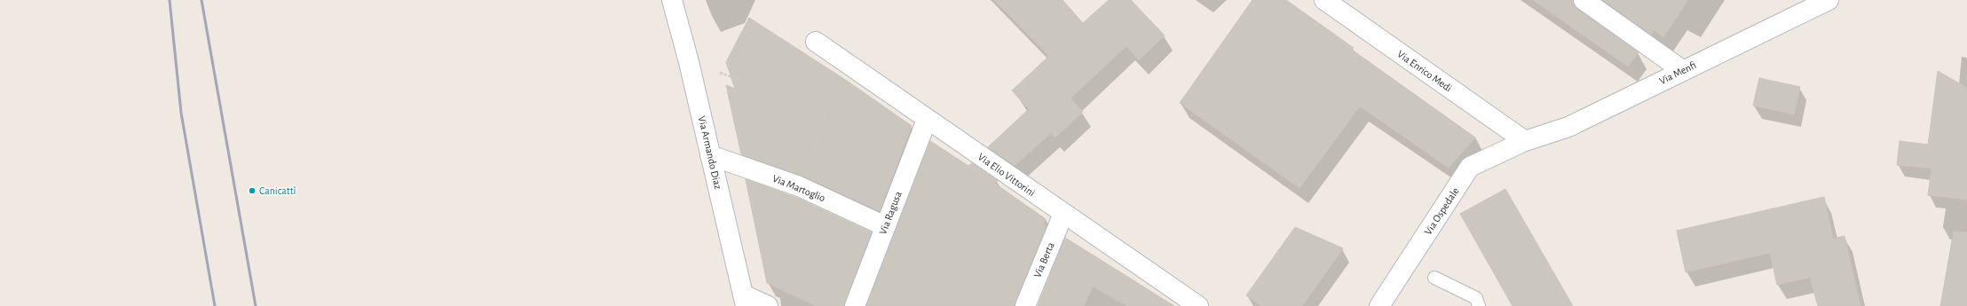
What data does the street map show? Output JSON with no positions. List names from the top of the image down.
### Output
{
  "streets": {
    "street": [
      "Via Enrico Medi",
      "Via Menfi",
      "Via Armando Diaz",
      "Via Elio Vittorini",
      "Via Martoglio",
      "Via Ospedale",
      "Via Ragusa",
      "Via Berta"
    ]
  },
  "crossings": [
    ["Via Enrico Medi", "Via Menfi"],
    ["Via Enrico Medi", "Via Ospedale"],
    ["Via Menfi", "Via Ospedale"],
    ["Via Armando Diaz", "Via Martoglio"],
    ["Via Elio Vittorini", "Via Ragusa"],
    ["Via Elio Vittorini", "Via Berta"],
    ["Via Martoglio", "Via Ragusa"]
  ],
  "places": ["Canicattì"]
}
